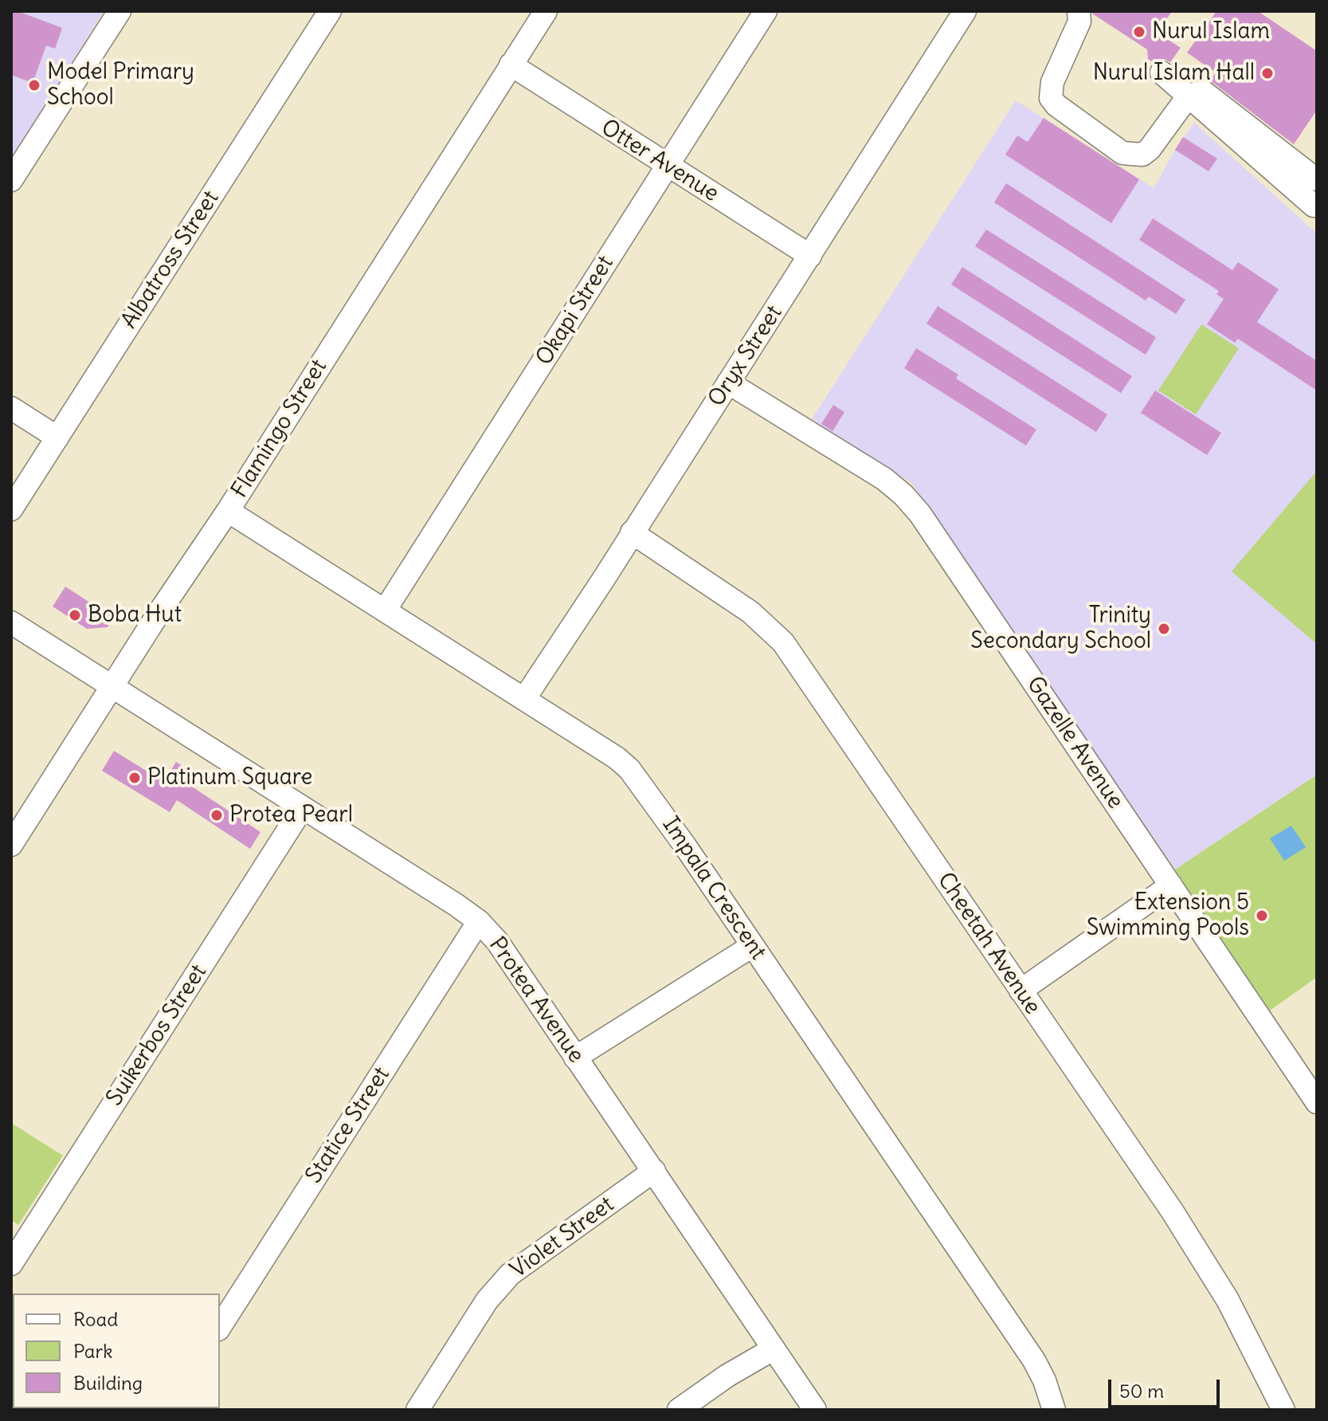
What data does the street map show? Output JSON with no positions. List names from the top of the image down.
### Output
{
  "streets": {
    "street": [
      "Otter Avenue",
      "Albatross Street",
      "Okapi Street",
      "Oryx Street",
      "Flamingo Street",
      "Gazelle Avenue",
      "Impala Crescent",
      "Cheetah Avenue",
      "Protea Avenue",
      "Suikerbos Street",
      "Statice Street",
      "Violet Street"
    ]
  },
  "crossings": [
    ["Otter Avenue", "Okapi Street"],
    ["Otter Avenue", "Oryx Street"],
    ["Otter Avenue", "Flamingo Street"],
    ["Okapi Street", "Impala Crescent"],
    ["Oryx Street", "Gazelle Avenue"],
    ["Oryx Street", "Impala Crescent"],
    ["Oryx Street", "Cheetah Avenue"],
    ["Flamingo Street", "Impala Crescent"],
    ["Flamingo Street", "Protea Avenue"],
    ["Protea Avenue", "Suikerbos Street"],
    ["Protea Avenue", "Statice Street"],
    ["Protea Avenue", "Violet Street"]
  ],
  "places": [
    "Nurul Islam",
    "Nurul Islam Hall",
    "Model Primary School",
    "Boba Hut",
    "Trinity Secondary School",
    "Platinum Square",
    "Protea Pearl",
    "Extension 5 Swimming Pools"
  ],
  "legend": ["Road", "Park", "Building"],
  "scale_bar": "50 m"
}
